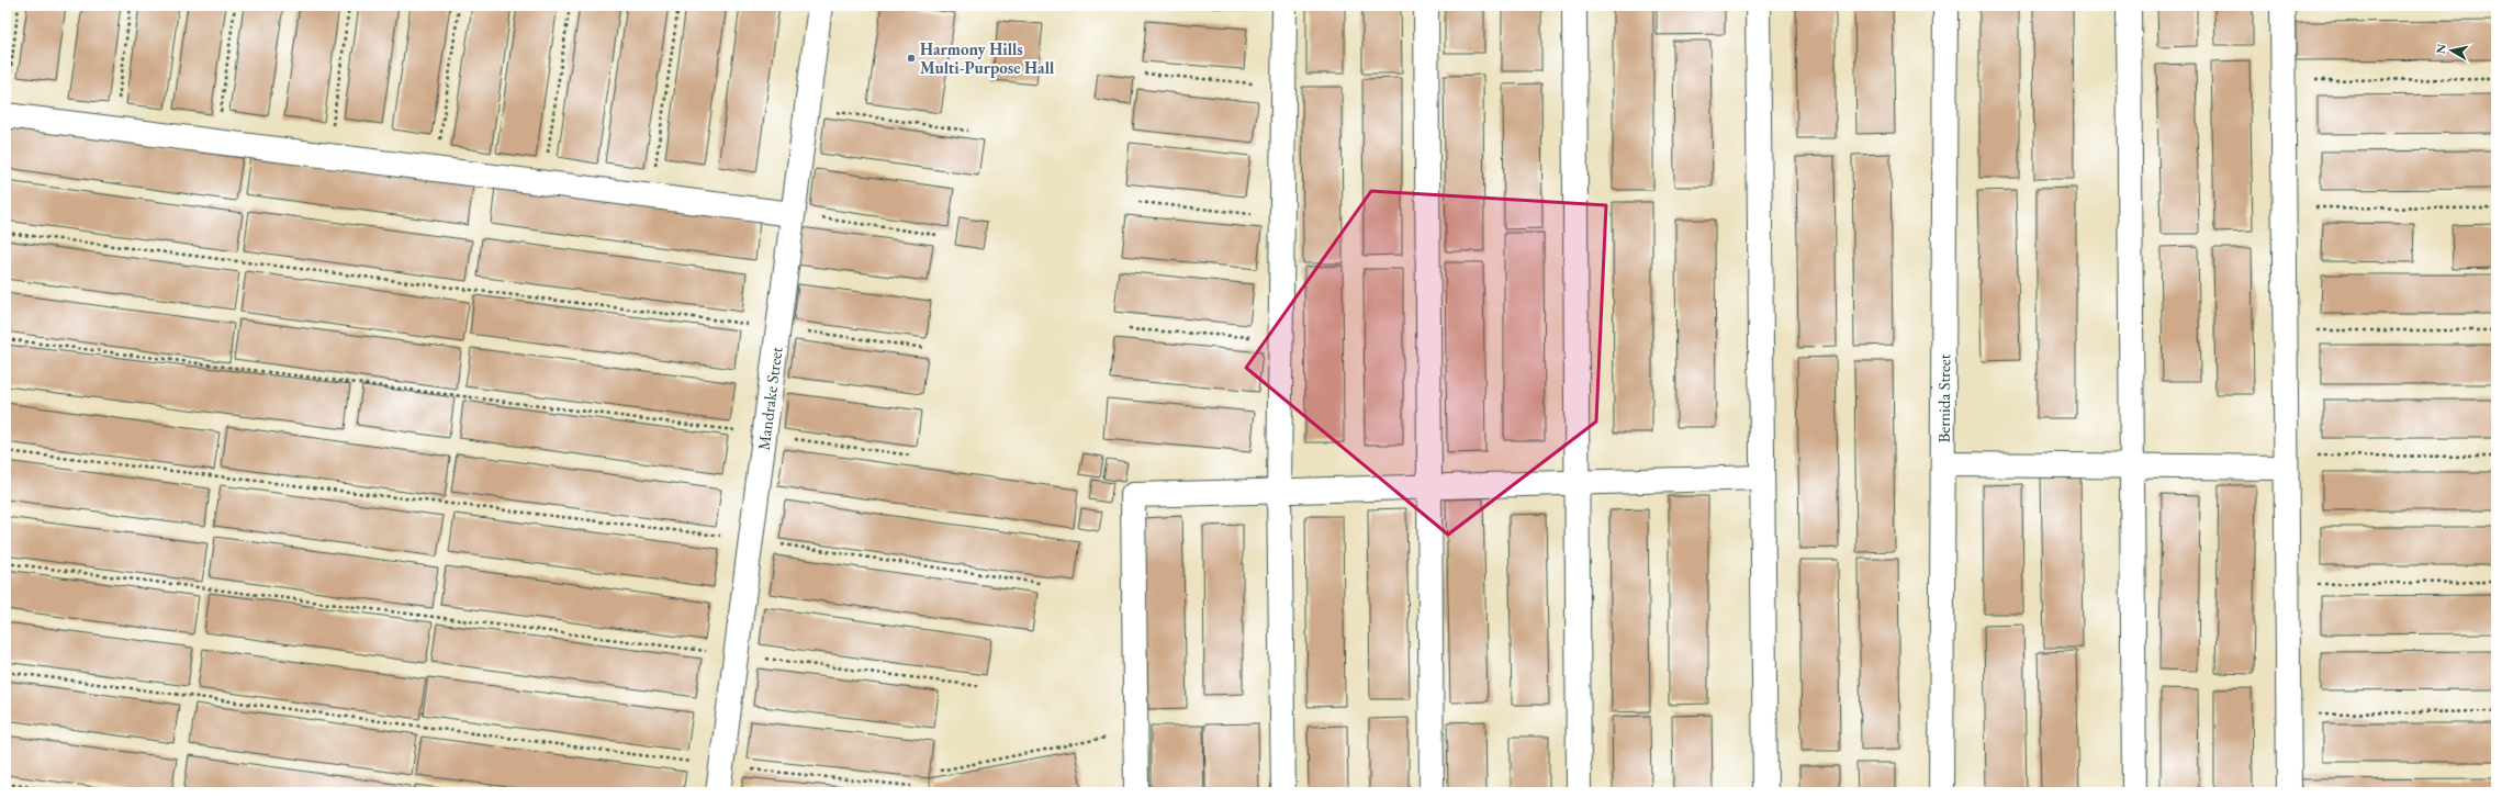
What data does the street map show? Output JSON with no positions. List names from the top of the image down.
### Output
{
  "streets": {
    "street": ["Mandrake Street", "Bernida Street"]
  },
  "places": ["Harmony Hills Multi-Purpose Hall"],
  "north": "left"
}
